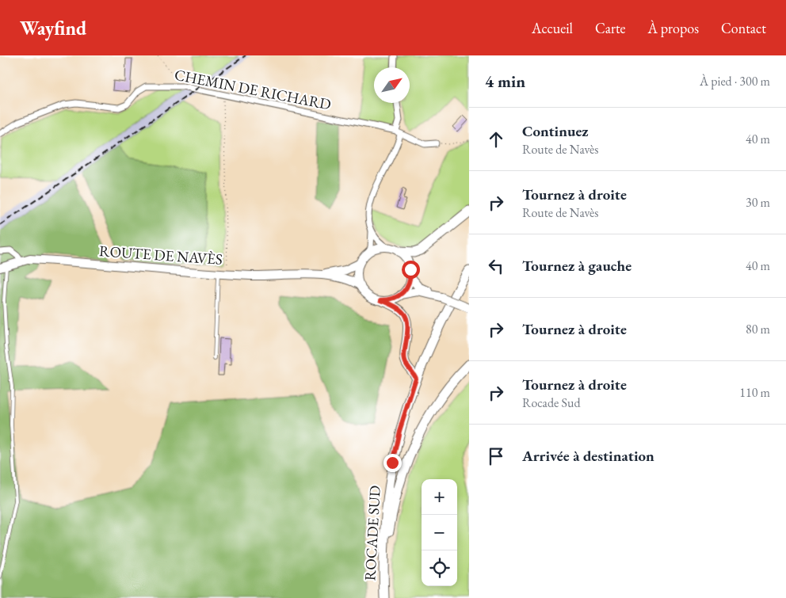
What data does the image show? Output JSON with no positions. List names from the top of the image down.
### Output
{
  "streets": {
    "main road": ["ROUTE DE NAVÈS", "ROCADE SUD"],
    "street": ["CHEMIN DE RICHARD"]
  },
  "crossings": [
    ["ROUTE DE NAVÈS", "ROCADE SUD"]
  ],
  "north": "top right",
  "page": {
    "header": "Wayfind",
    "nav": [
      "Accueil",
      "Carte",
      "À propos",
      "Contact"
    ],
    "heading": ["4 min", "À pied · 300 m"],
    "list": [
      ["Continuez", "Route de Navès", "40 m"],
      ["Tournez à droite", "Route de Navès", "30 m"],
      ["Tournez à gauche", "40 m"],
      ["Tournez à droite", "80 m"],
      ["Tournez à droite", "Rocade Sud", "110 m"],
      "Arrivée à destination"
    ],
    "map_buttons": ["+", "−"]
  }
}
